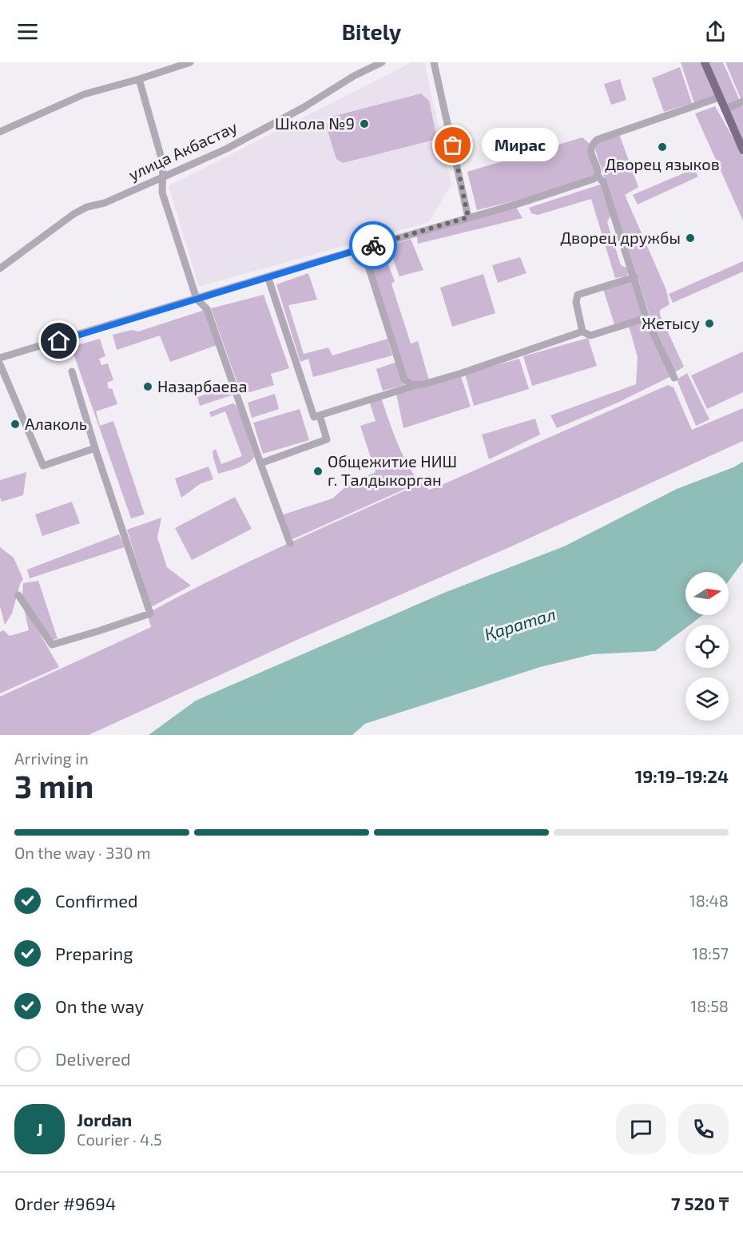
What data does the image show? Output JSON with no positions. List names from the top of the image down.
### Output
{
  "streets": {
    "street": ["улица Акбастау"]
  },
  "water": ["Қаратал"],
  "places": [
    "Школа №9",
    "Мирас",
    "Дворец языков",
    "Дворец дружбы",
    "Жетысу",
    "Назарбаева",
    "Алаколь",
    "Общежитие НИШ г. Талдыкорган"
  ],
  "north": "right",
  "page": {
    "header": "Bitely",
    "bubble": "Мирас",
    "heading": ["3 min", "Arriving in", "19:19–19:24"],
    "panel": [
      "Jordan",
      "Courier · 4.5",
      "Order #9694",
      "7 520 ₸"
    ],
    "bar": "On the way · 330 m",
    "list": [
      ["Confirmed", "18:48"],
      ["Preparing", "18:57"],
      ["On the way", "18:58"],
      "Delivered"
    ],
    "round": "J"
  }
}
